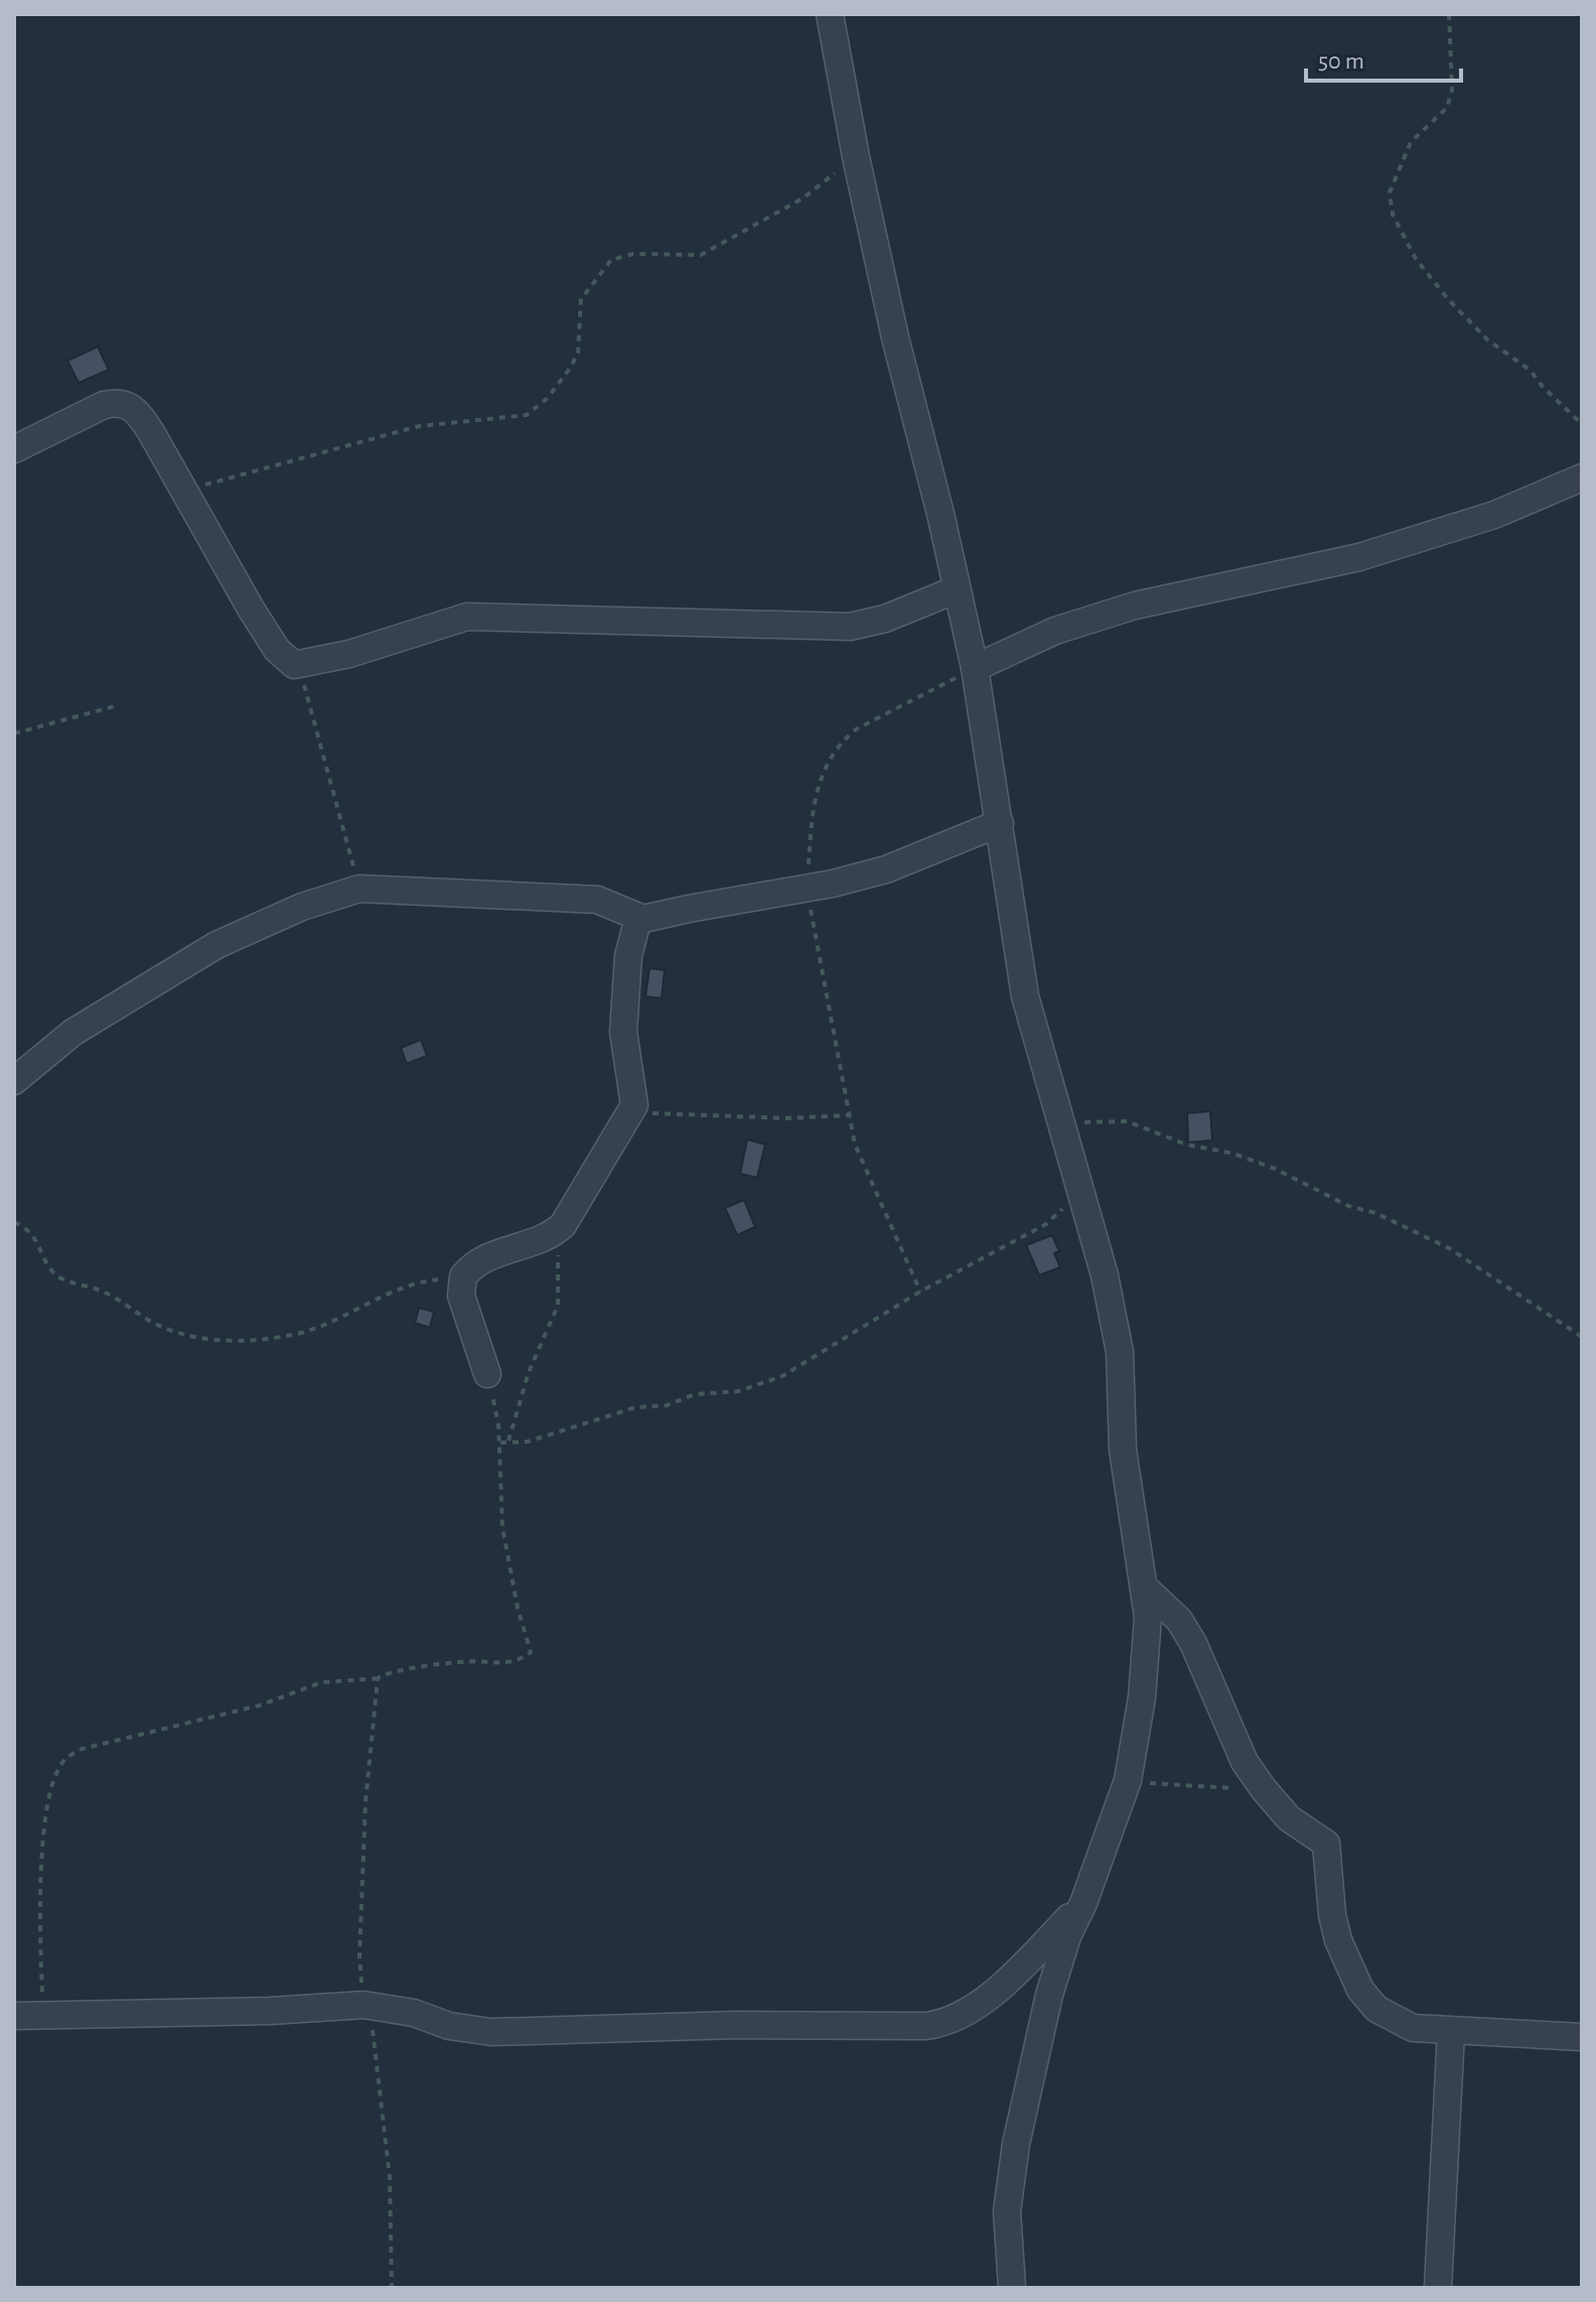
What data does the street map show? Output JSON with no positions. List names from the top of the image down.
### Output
{
  "scale_bar": "50 m"
}
